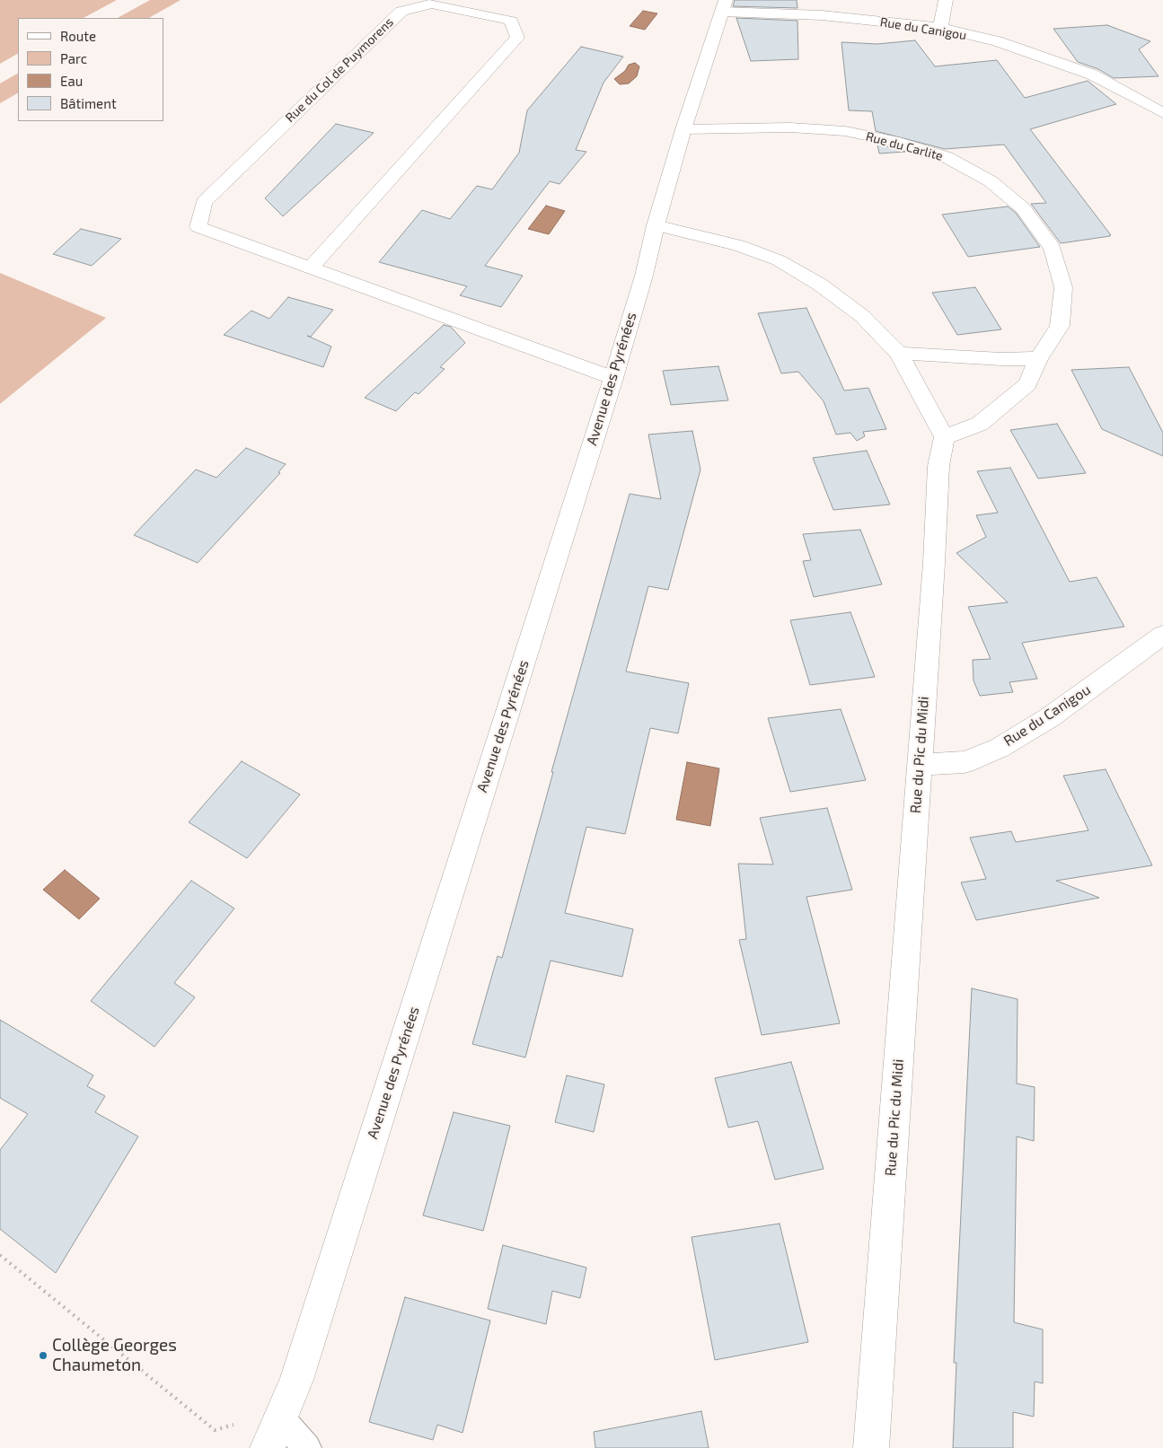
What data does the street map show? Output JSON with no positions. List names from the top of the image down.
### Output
{
  "streets": {
    "street": [
      "Rue du Canigou",
      "Rue du Col de Puymorens",
      "Rue du Carlite",
      "Avenue des Pyrénées",
      "Rue du Pic du Midi"
    ]
  },
  "crossings": [
    ["Rue du Canigou", "Avenue des Pyrénées"],
    ["Rue du Canigou", "Rue du Pic du Midi"],
    ["Rue du Col de Puymorens", "Avenue des Pyrénées"],
    ["Rue du Carlite", "Avenue des Pyrénées"],
    ["Rue du Carlite", "Rue du Pic du Midi"]
  ],
  "places": ["Collège Georges Chaumeton"],
  "legend": [
    "Route",
    "Parc",
    "Eau",
    "Bâtiment"
  ]
}
